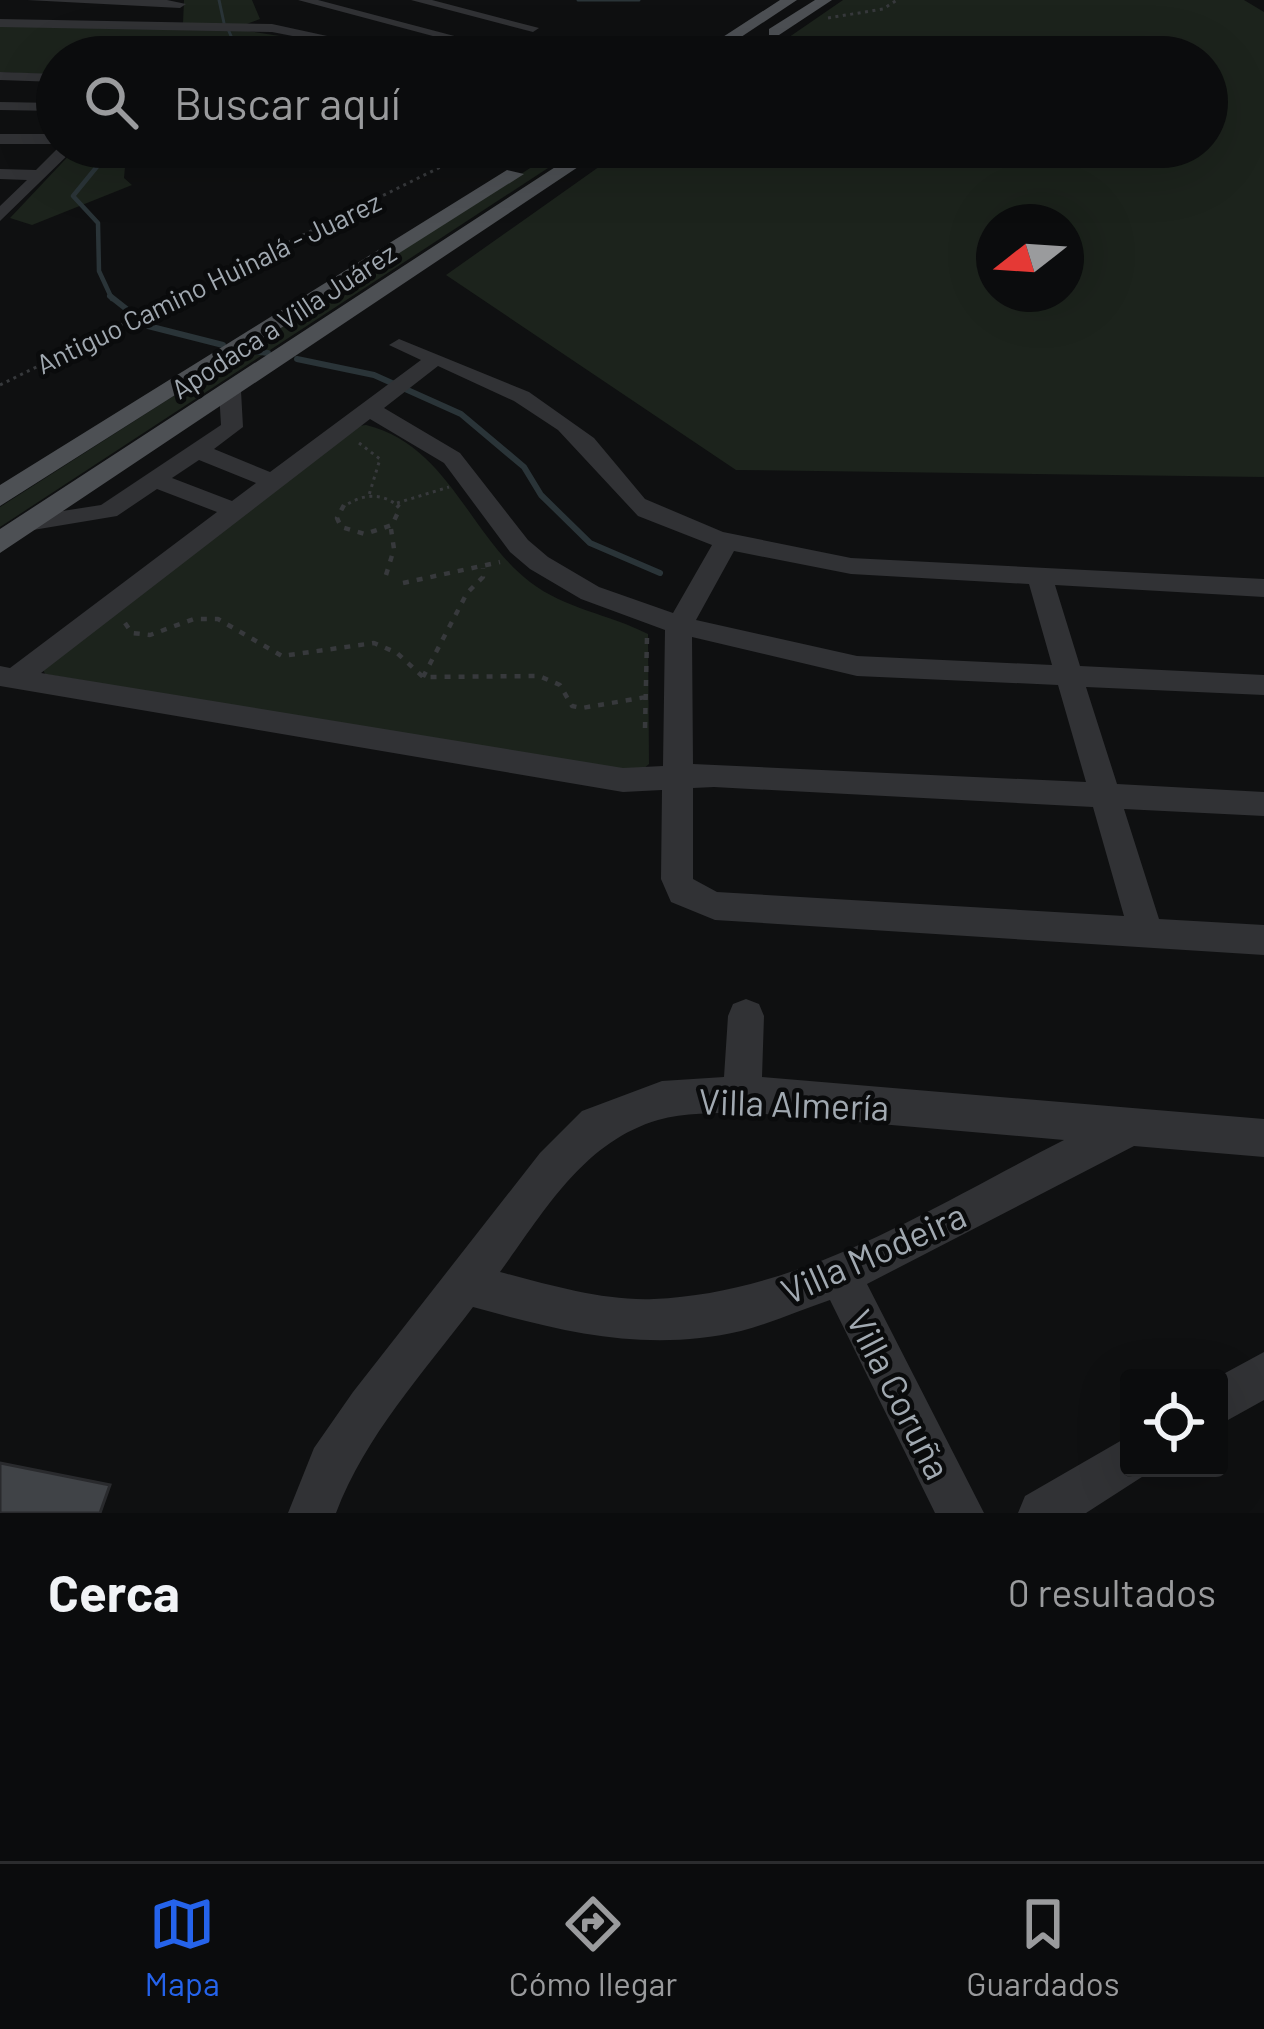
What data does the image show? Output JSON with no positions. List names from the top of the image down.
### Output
{
  "streets": {
    "main road": ["Apodaca a Villa Juárez"],
    "street": ["Villa Almería", "Villa Modeira", "Villa Coruña"],
    "path": ["Antiguo Camino Huinalá - Juarez"]
  },
  "crossings": [
    ["Villa Almería", "Villa Modeira"],
    ["Villa Modeira", "Villa Coruña"]
  ],
  "north": "left",
  "page": {
    "search": "Buscar aquí",
    "heading": ["Cerca", "0 resultados"],
    "nav": ["Mapa", "Cómo llegar", "Guardados"]
  }
}
